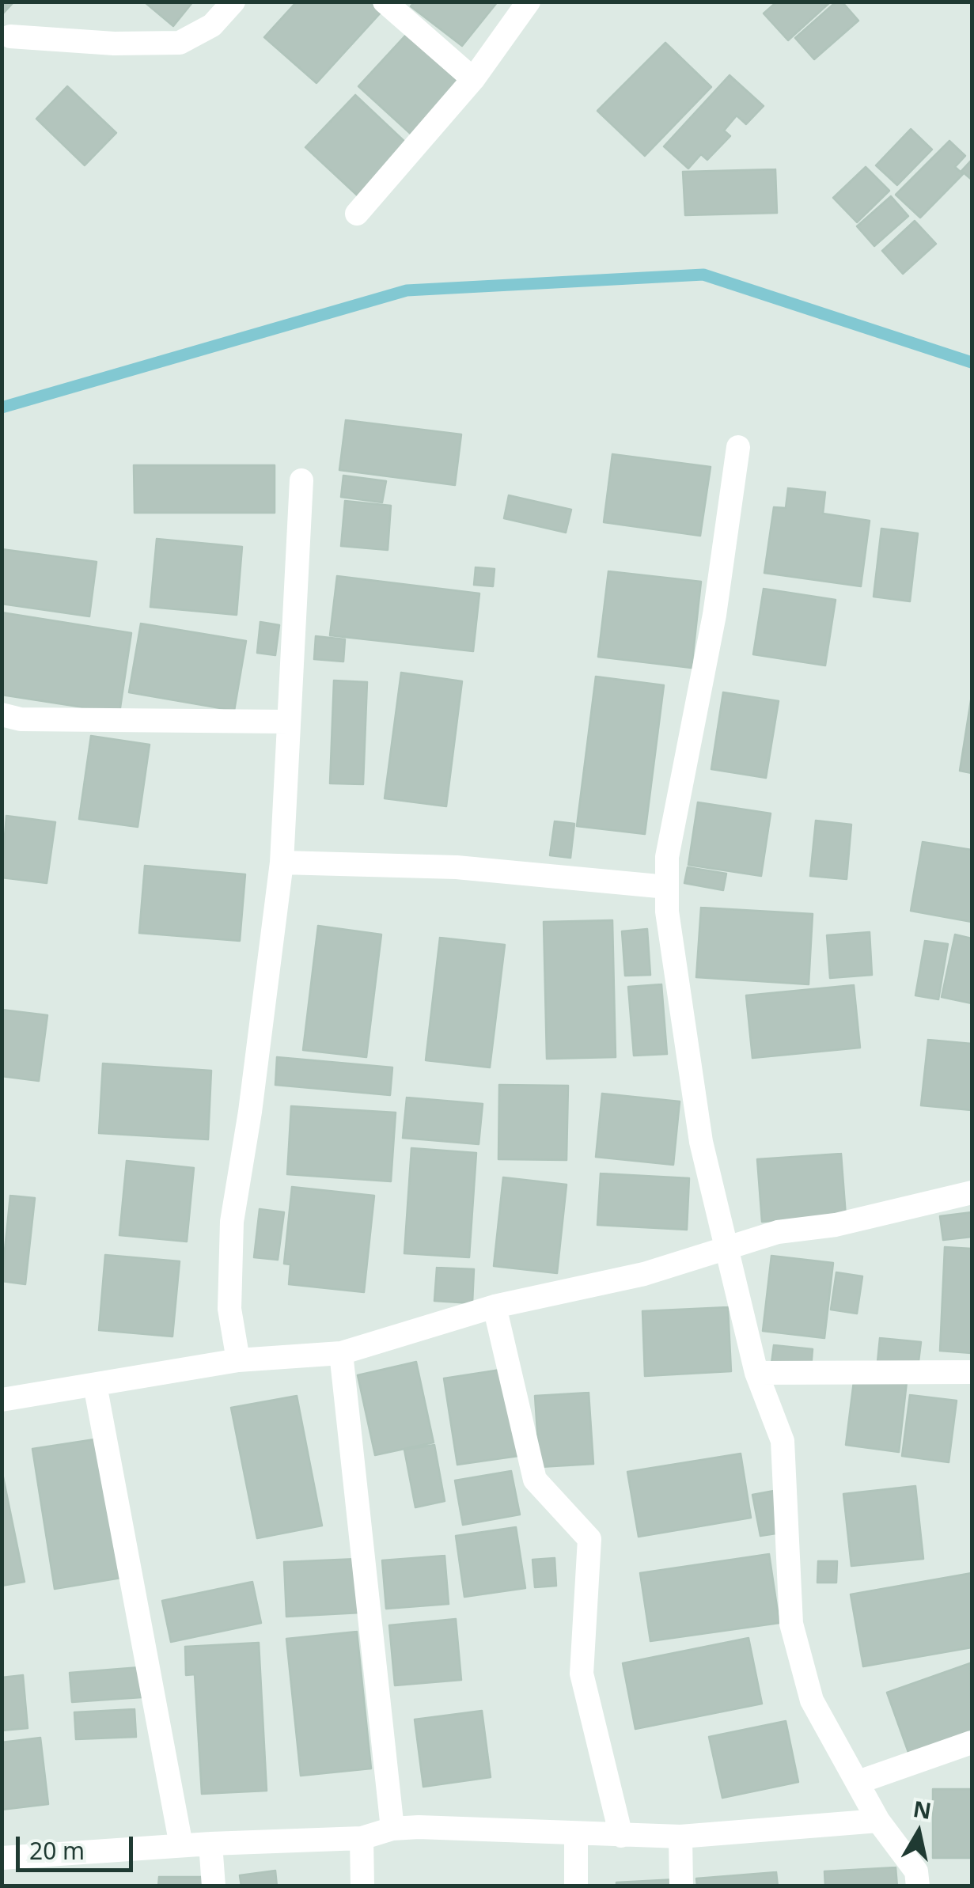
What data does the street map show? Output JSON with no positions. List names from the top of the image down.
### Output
{
  "scale_bar": "20 m",
  "north": "top"
}
